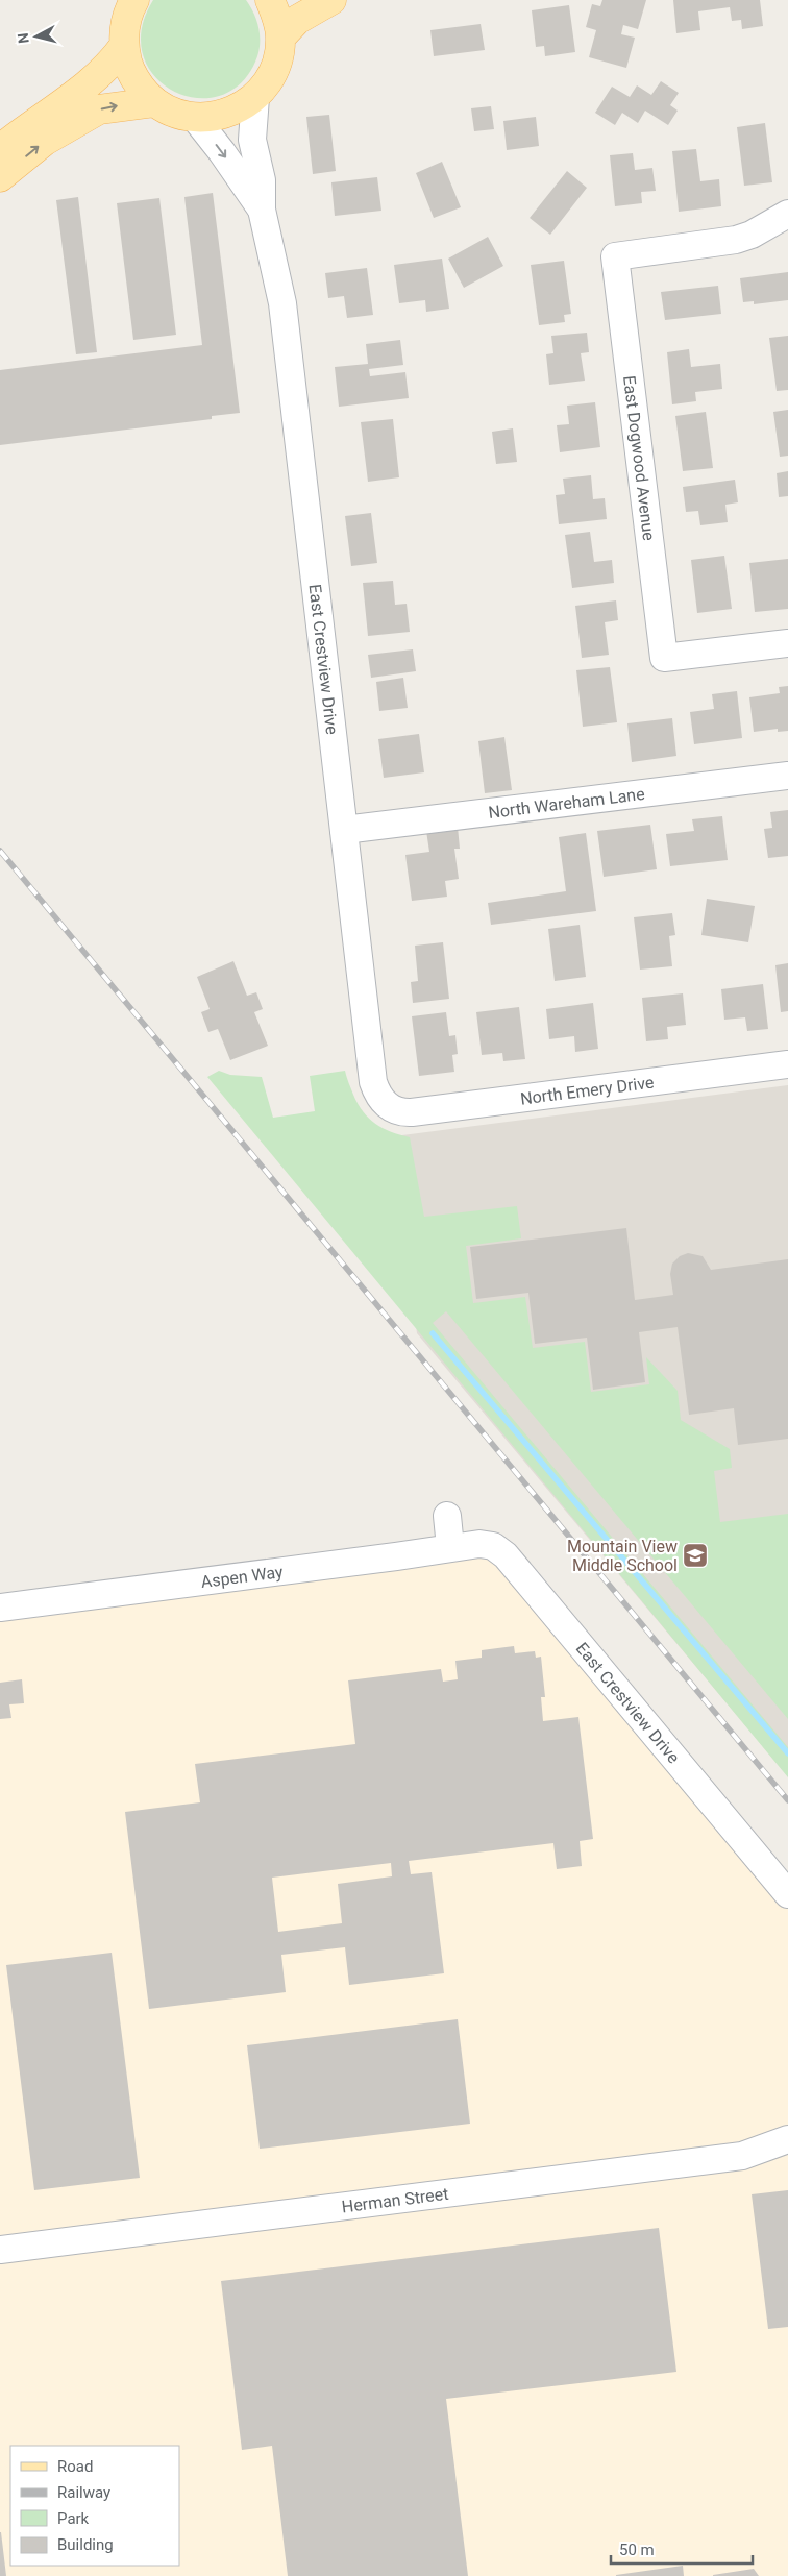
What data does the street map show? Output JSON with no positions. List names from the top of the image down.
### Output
{
  "streets": {
    "street": [
      "East Dogwood Avenue",
      "East Crestview Drive",
      "North Wareham Lane",
      "North Emery Drive",
      "Aspen Way",
      "Herman Street"
    ]
  },
  "crossings": [
    ["East Crestview Drive", "North Wareham Lane"],
    ["East Crestview Drive", "North Emery Drive"],
    ["East Crestview Drive", "Aspen Way"]
  ],
  "places": {
    "school or university": ["Mountain View Middle School"]
  },
  "legend": [
    "Road",
    "Railway",
    "Park",
    "Building"
  ],
  "scale_bar": "50 m",
  "north": "left"
}
